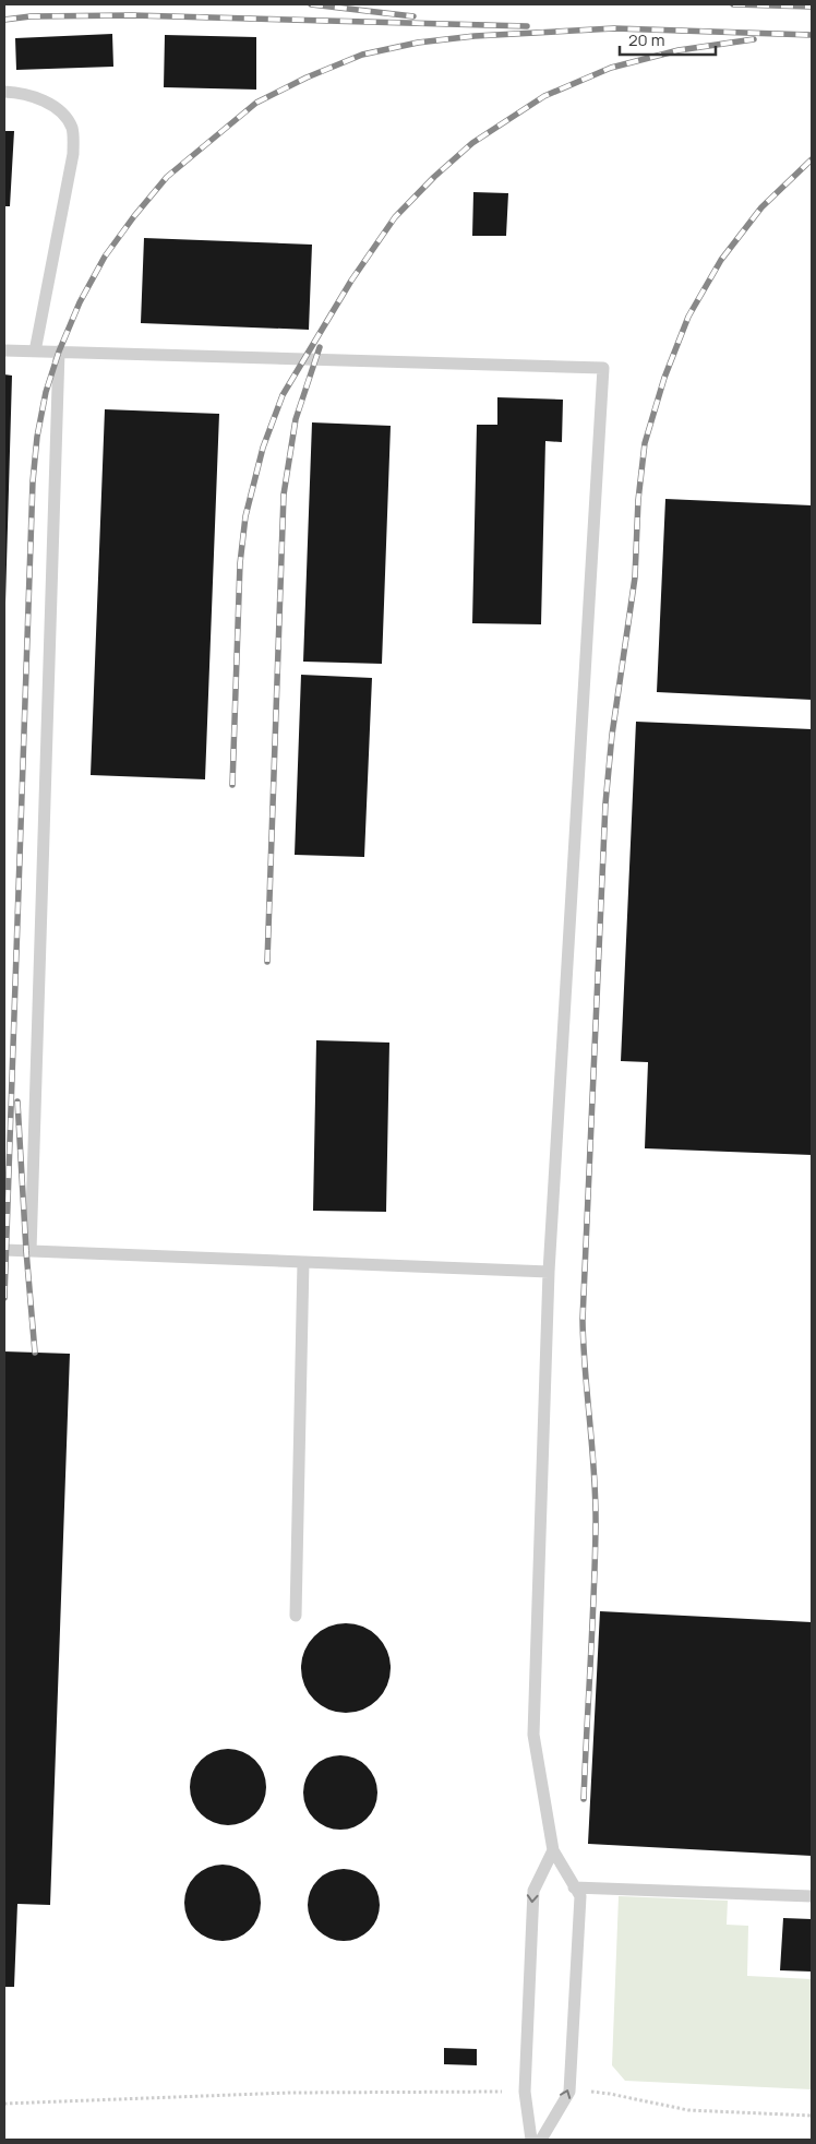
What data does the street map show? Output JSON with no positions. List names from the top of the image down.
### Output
{
  "scale_bar": "20 m"
}
